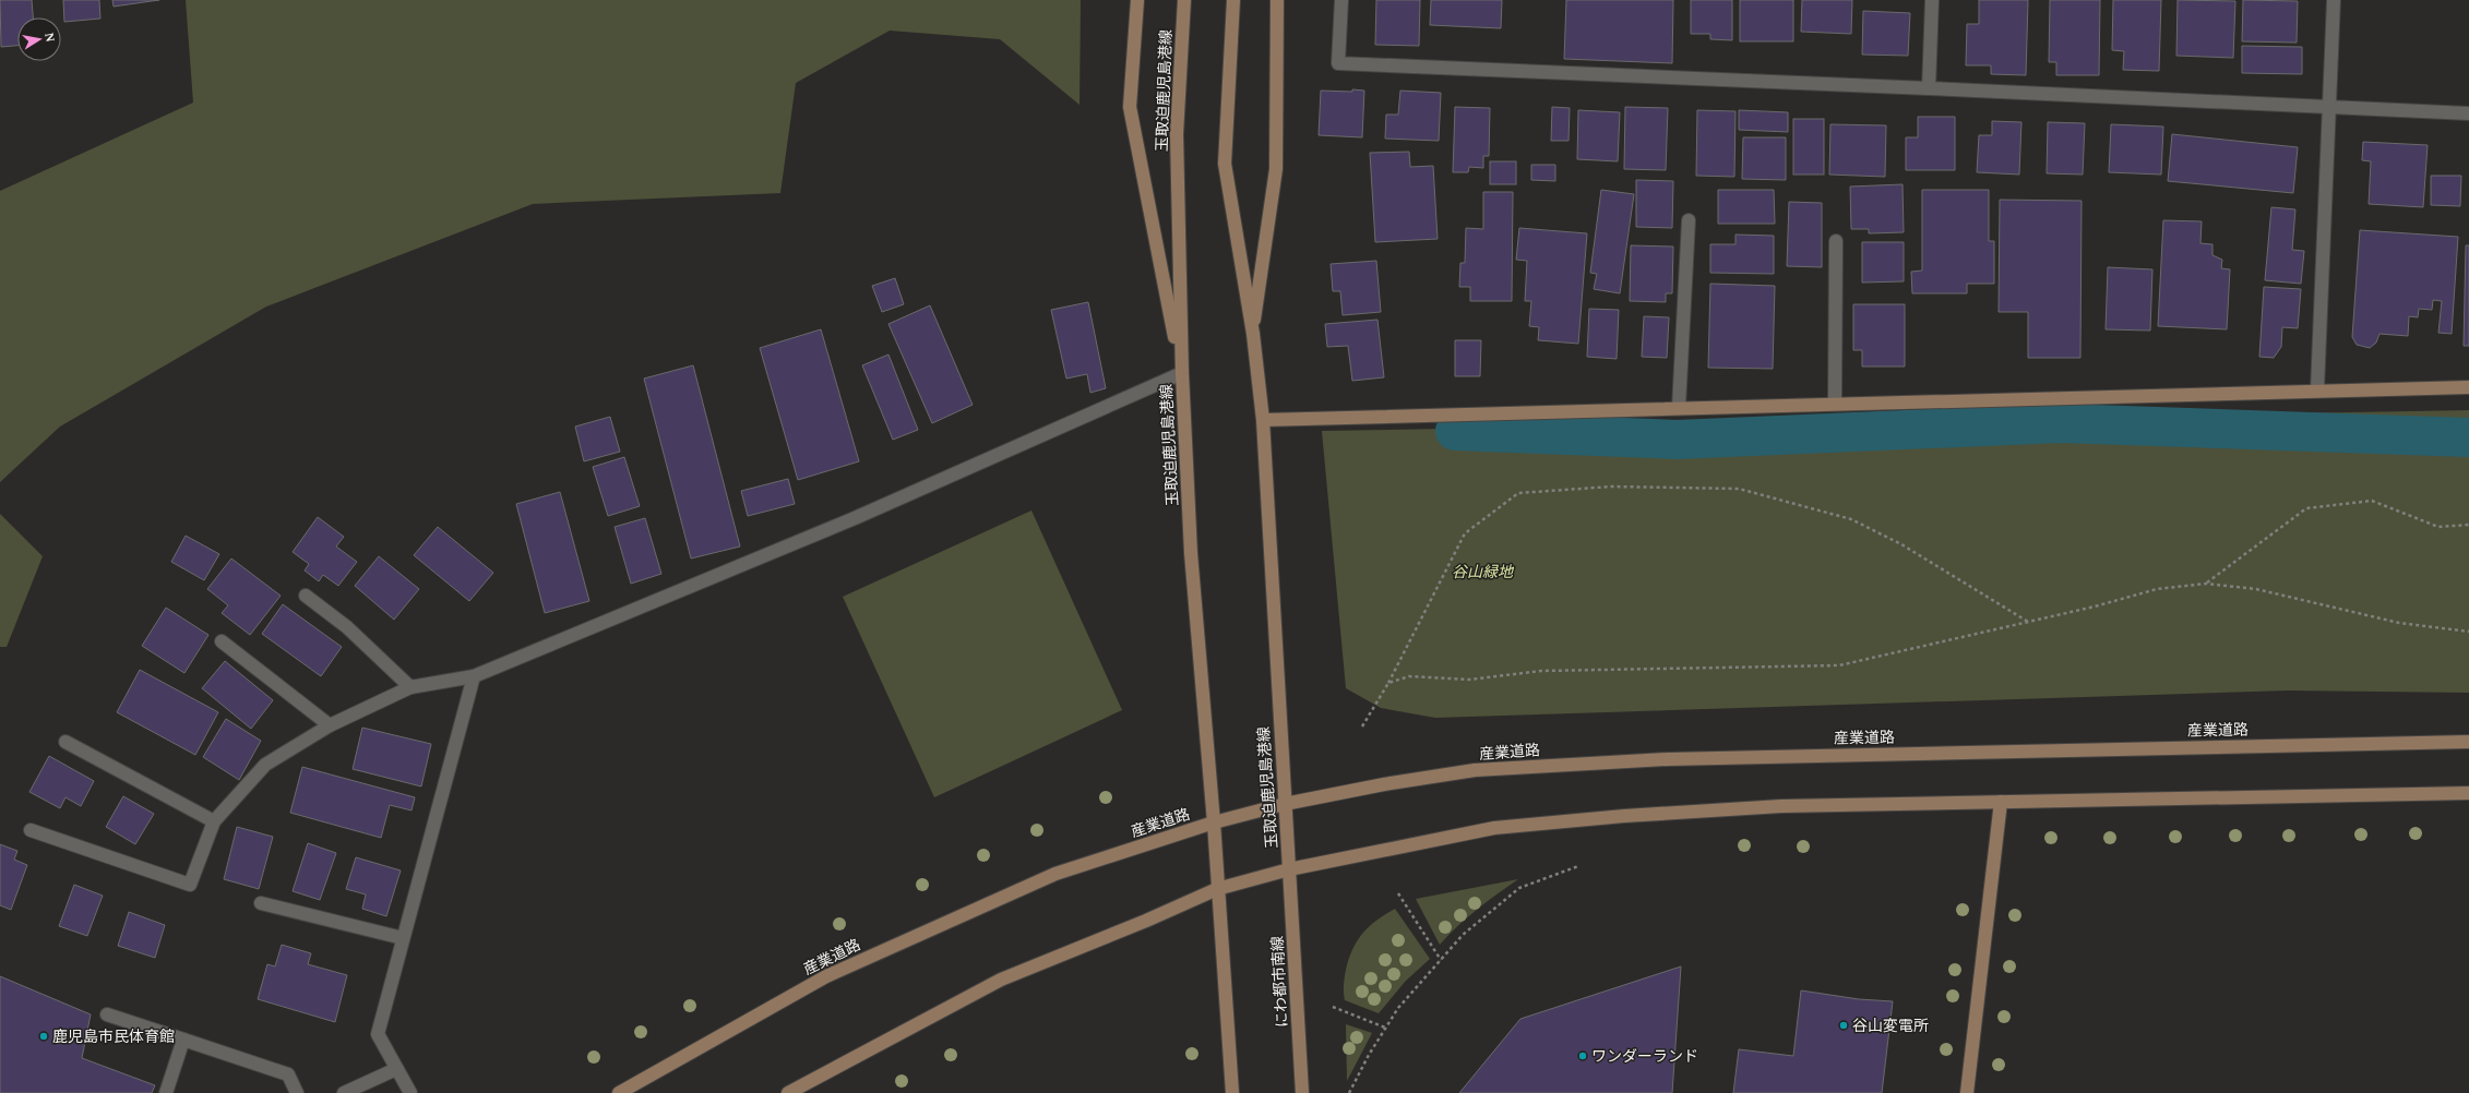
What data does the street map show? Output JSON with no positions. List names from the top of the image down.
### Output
{
  "streets": {
    "main road": ["玉取迫鹿児島港線", "産業道路", "にわ都市南線"]
  },
  "crossings": [
    ["玉取迫鹿児島港線", "産業道路"],
    ["玉取迫鹿児島港線", "にわ都市南線"]
  ],
  "parks": ["谷山緑地"],
  "places": ["谷山変電所", "鹿児島市民体育館", "ワンダーランド"],
  "north": "right"
}
